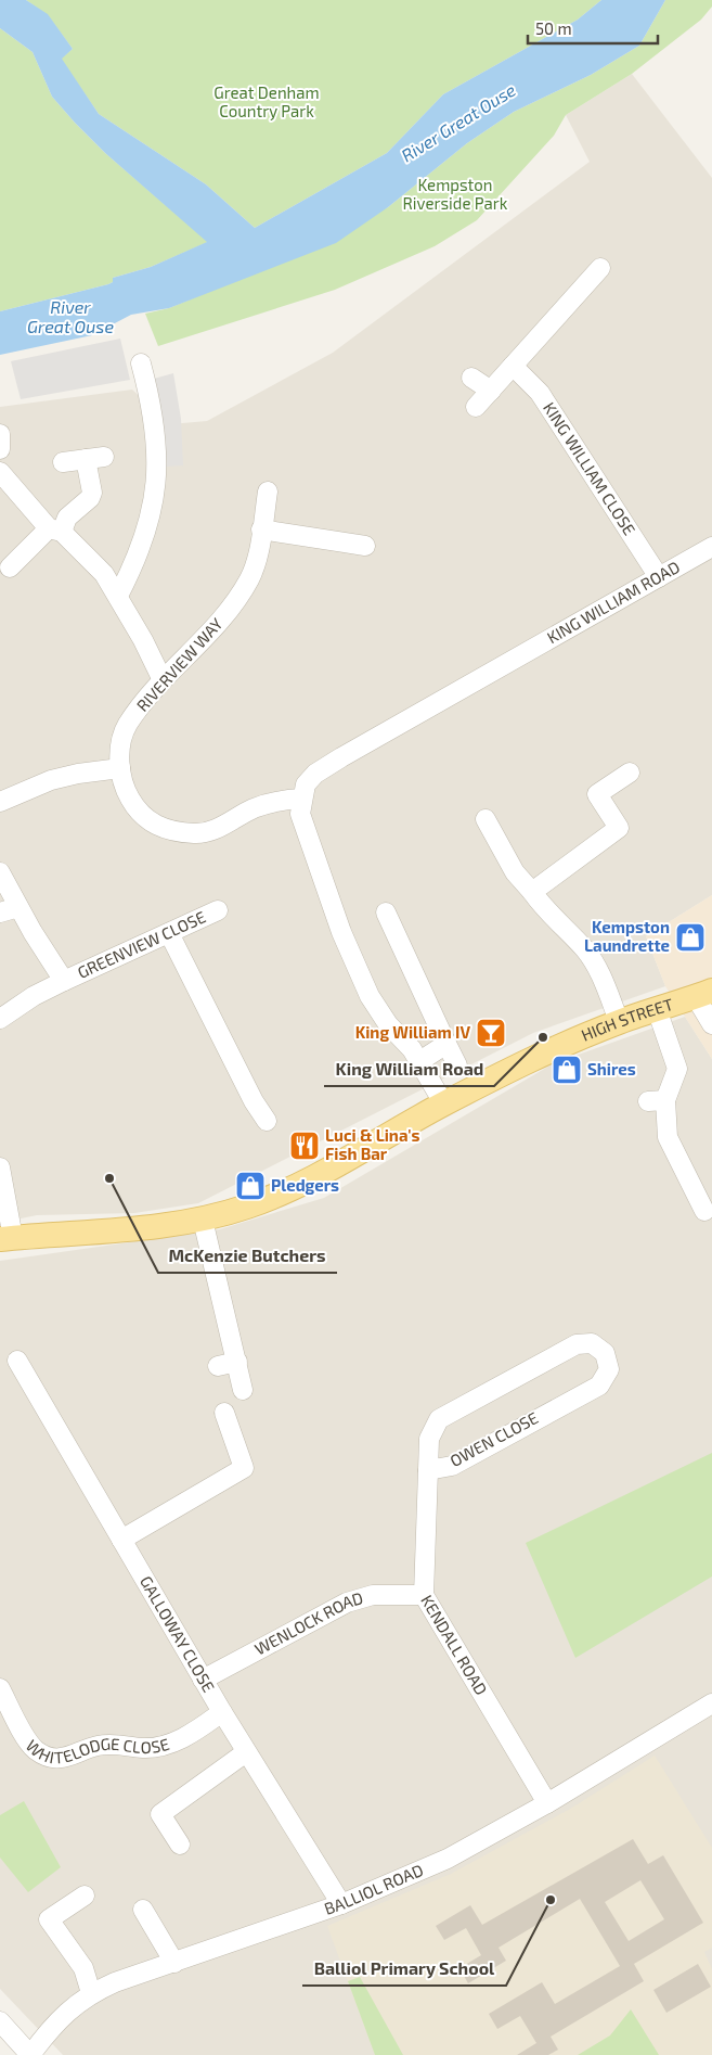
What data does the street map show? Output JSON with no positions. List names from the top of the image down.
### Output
{
  "streets": {
    "main road": ["HIGH STREET"],
    "street": [
      "KING WILLIAM CLOSE",
      "KING WILLIAM ROAD",
      "RIVERVIEW WAY",
      "GREENVIEW CLOSE",
      "OWEN CLOSE",
      "WENLOCK ROAD",
      "GALLOWAY CLOSE",
      "KENDALL ROAD",
      "WHITELODGE CLOSE",
      "BALLIOL ROAD"
    ]
  },
  "crossings": [
    ["KING WILLIAM CLOSE", "KING WILLIAM ROAD"],
    ["KING WILLIAM ROAD", "RIVERVIEW WAY"],
    ["OWEN CLOSE", "KENDALL ROAD"],
    ["WENLOCK ROAD", "GALLOWAY CLOSE"],
    ["WENLOCK ROAD", "KENDALL ROAD"],
    ["GALLOWAY CLOSE", "WHITELODGE CLOSE"],
    ["GALLOWAY CLOSE", "BALLIOL ROAD"],
    ["KENDALL ROAD", "BALLIOL ROAD"]
  ],
  "water": ["River Great Ouse"],
  "parks": ["Great Denham Country Park", "Kempston Riverside Park"],
  "places": {
    "shop": ["Kempston Laundrette", "Shires", "Pledgers"],
    "bar": ["King William IV"],
    "other": ["King William Road", "McKenzie Butchers", "Balliol Primary School"],
    "restaurant": ["Luci & Lina's Fish Bar"]
  },
  "scale_bar": "50 m"
}
